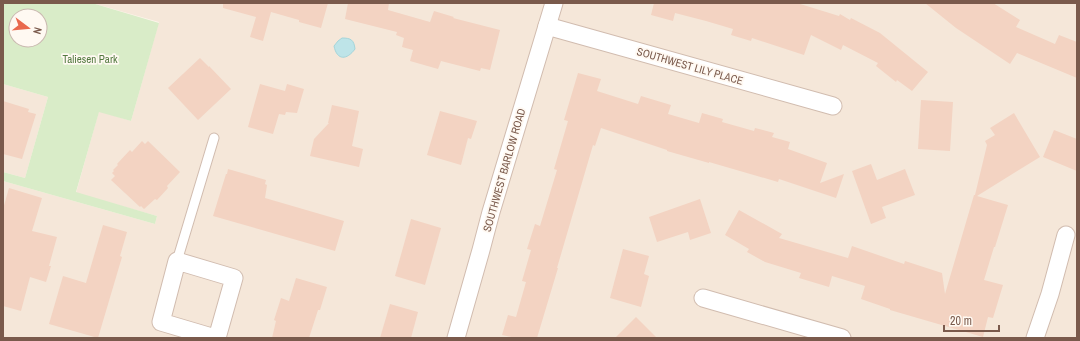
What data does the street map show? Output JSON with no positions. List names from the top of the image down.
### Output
{
  "streets": {
    "street": ["SOUTHWEST LILY PLACE", "SOUTHWEST BARLOW ROAD"]
  },
  "crossings": [
    ["SOUTHWEST LILY PLACE", "SOUTHWEST BARLOW ROAD"]
  ],
  "parks": ["Taliesen Park"],
  "scale_bar": "20 m",
  "north": "right"
}
